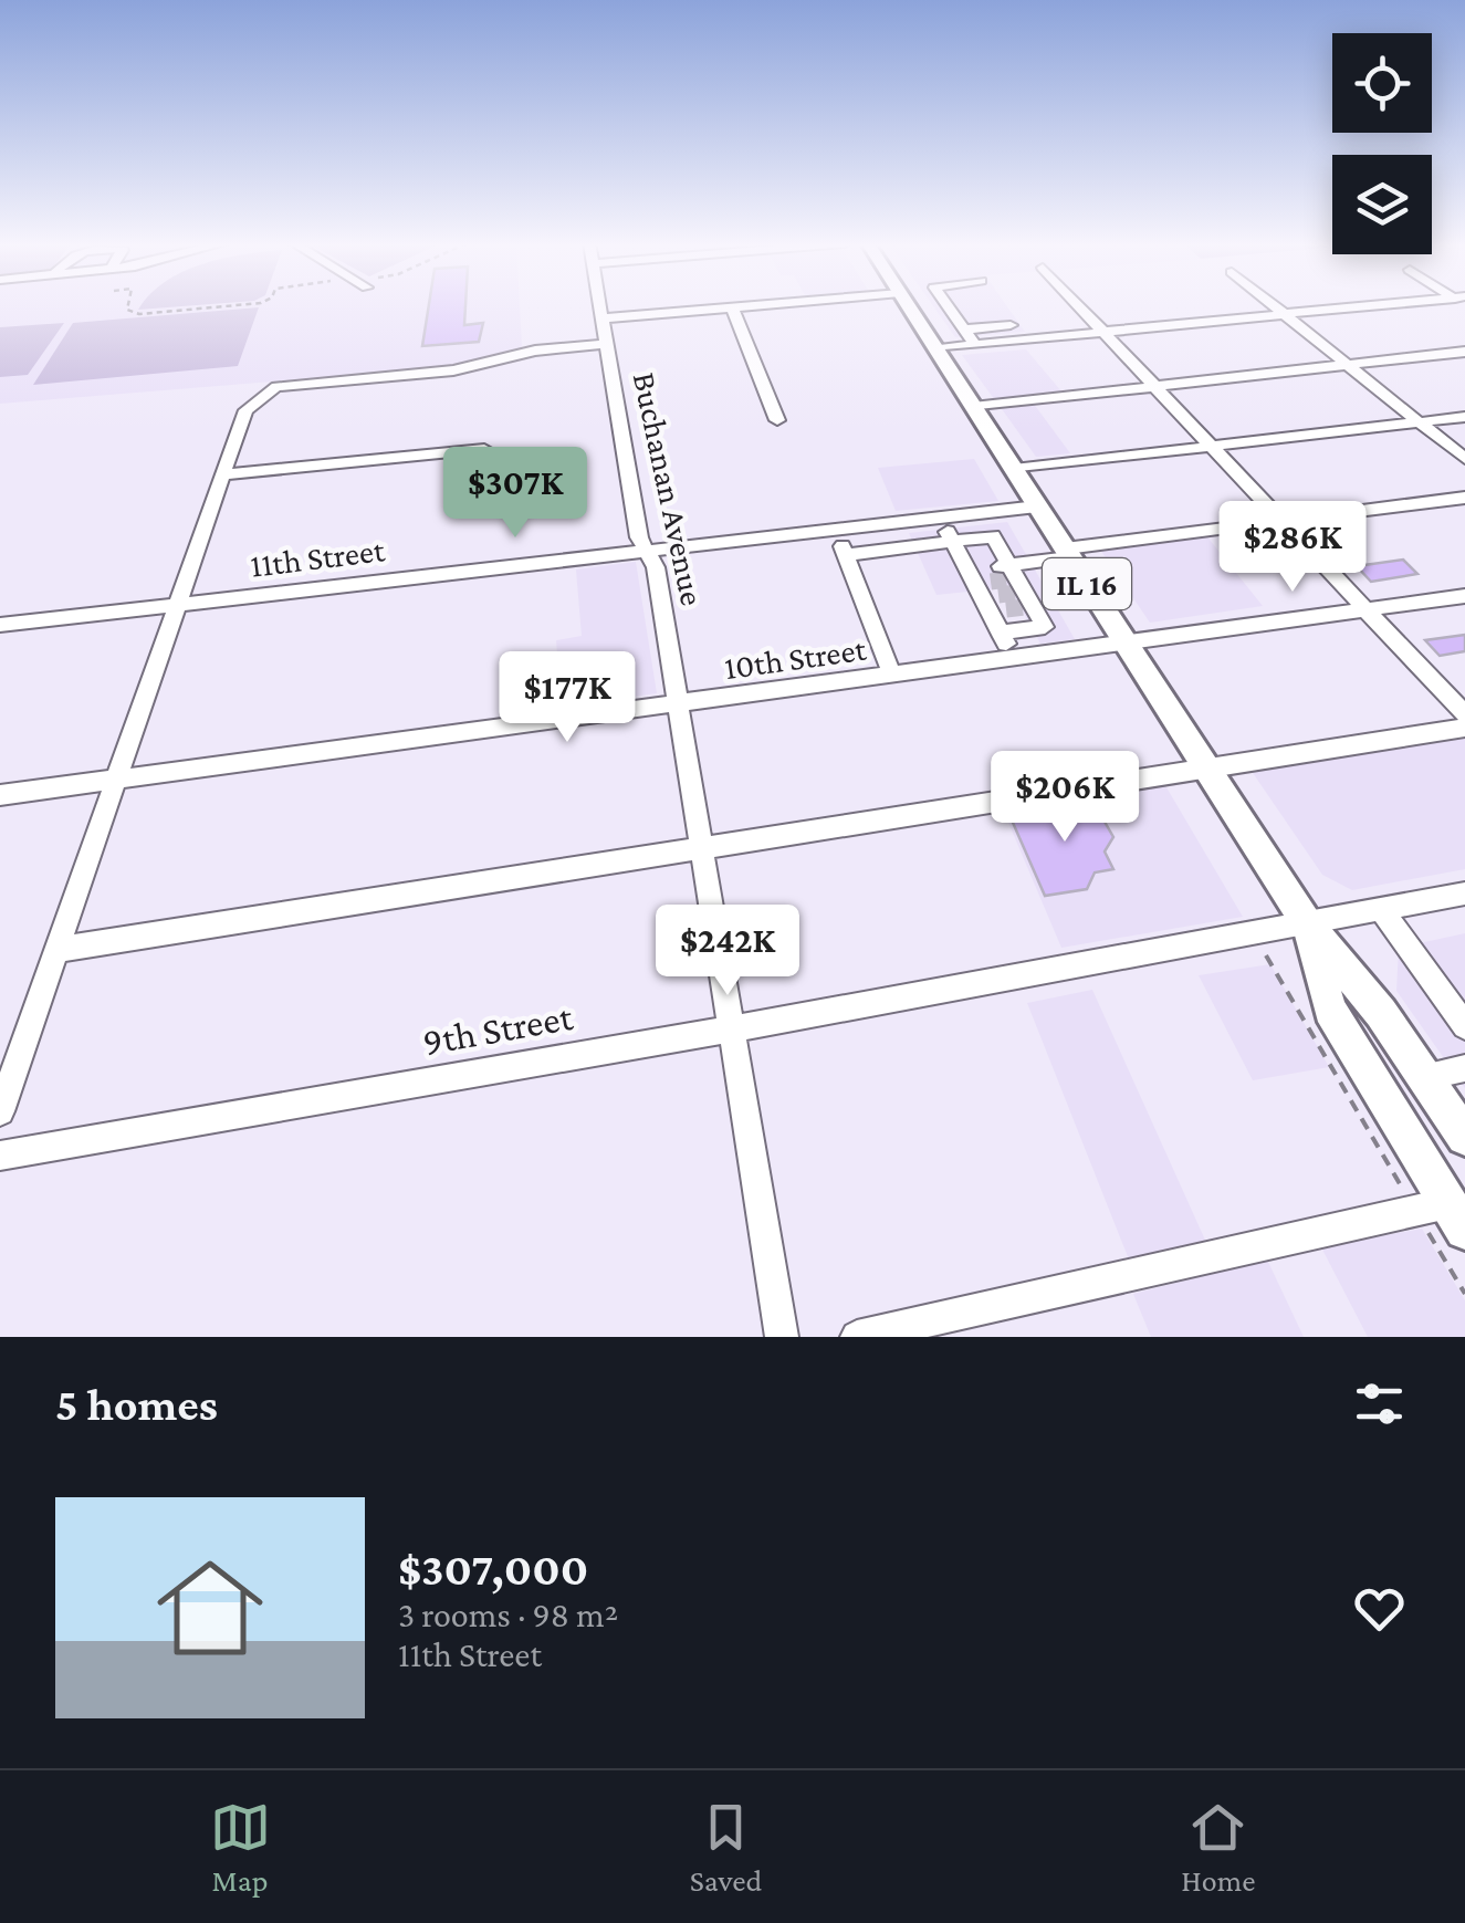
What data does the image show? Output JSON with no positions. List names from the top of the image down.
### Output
{
  "streets": {
    "main road": ["IL 16"],
    "street": [
      "Buchanan Avenue",
      "11th Street",
      "10th Street",
      "9th Street"
    ]
  },
  "crossings": [
    ["Buchanan Avenue", "11th Street"],
    ["Buchanan Avenue", "10th Street"],
    ["Buchanan Avenue", "9th Street"],
    ["11th Street", "IL 16"],
    ["IL 16", "10th Street"],
    ["IL 16", "9th Street"]
  ],
  "page": {
    "price": [
      "$307K",
      "$286K",
      "$177K",
      "$206K",
      "$242K"
    ],
    "heading": "5 homes",
    "list": [
      {
        "name": "$307,000",
        "note": "3 rooms · 98 m² · 11th Street"
      }
    ],
    "tabs": ["Map", "Saved", "Home"]
  }
}
